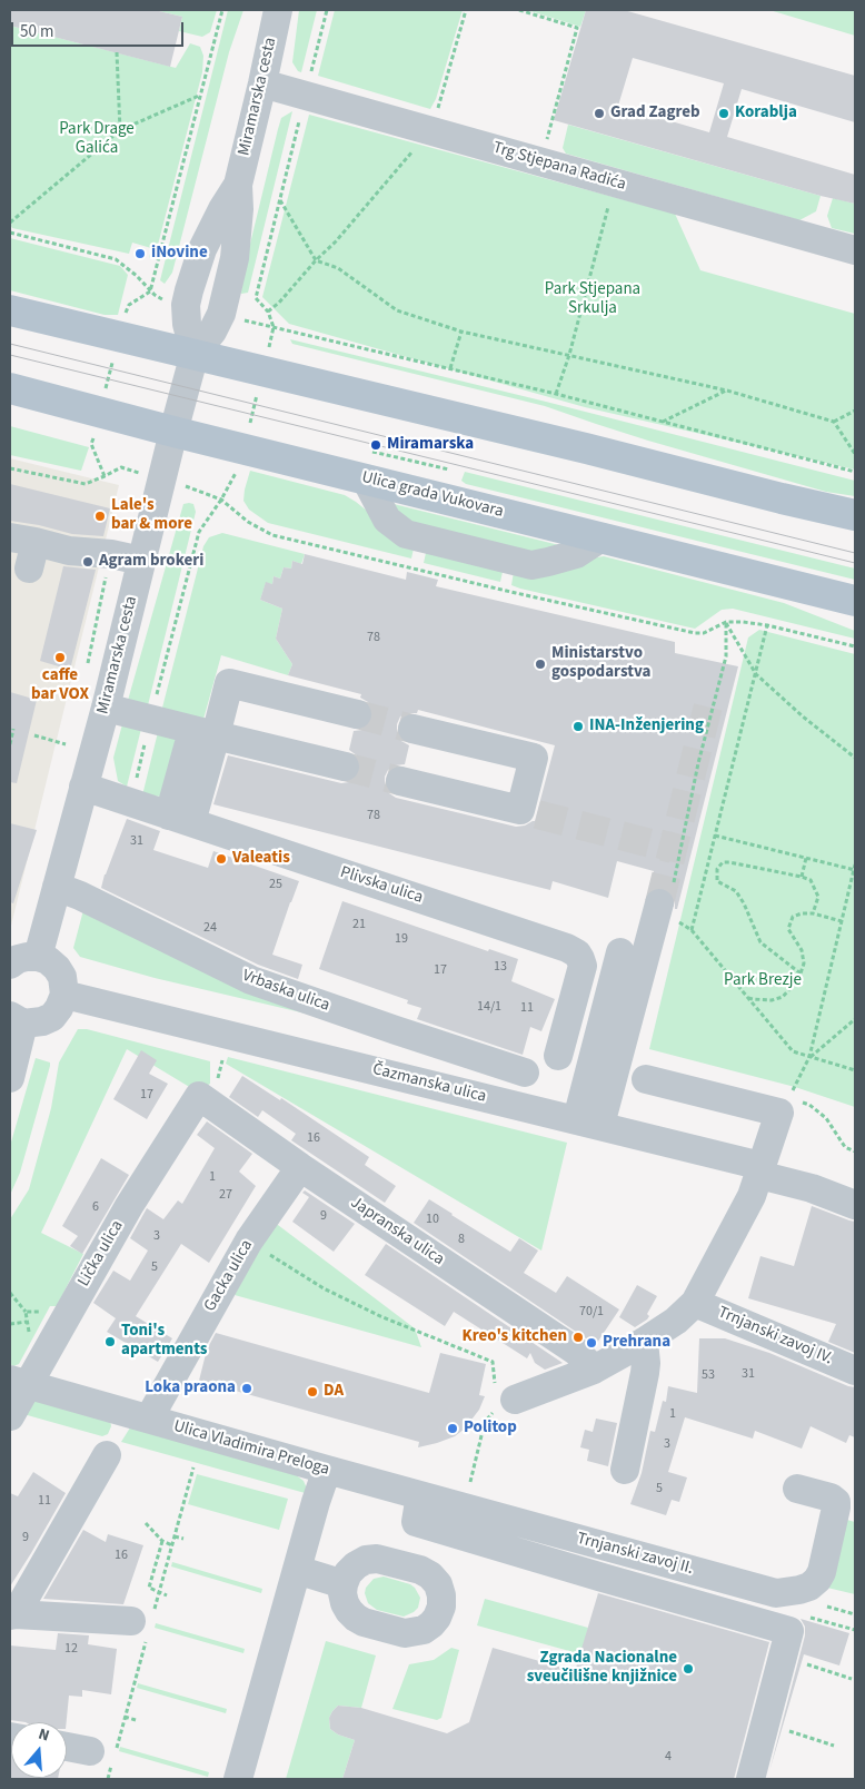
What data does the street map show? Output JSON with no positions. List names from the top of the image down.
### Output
{
  "streets": {
    "main road": ["Ulica grada Vukovara"],
    "street": [
      "Miramarska cesta",
      "Trg Stjepana Radića",
      "Plivska ulica",
      "Vrbaska ulica",
      "Čazmanska ulica",
      "Japranska ulica",
      "Lička ulica",
      "Gacka ulica",
      "Trnjanski zavoj IV.",
      "Ulica Vladimira Preloga",
      "Trnjanski zavoj II."
    ]
  },
  "crossings": [
    ["Miramarska cesta", "Trg Stjepana Radića"],
    ["Miramarska cesta", "Ulica grada Vukovara"],
    ["Miramarska cesta", "Plivska ulica"],
    ["Miramarska cesta", "Vrbaska ulica"],
    ["Japranska ulica", "Lička ulica"],
    ["Japranska ulica", "Gacka ulica"],
    ["Lička ulica", "Ulica Vladimira Preloga"],
    ["Gacka ulica", "Ulica Vladimira Preloga"],
    ["Ulica Vladimira Preloga", "Trnjanski zavoj II."]
  ],
  "parks": ["Park Drage Galića", "Park Stjepana Srkulja", "Park Brezje"],
  "places": [
    "Grad Zagreb",
    "Korablja",
    "iNovine",
    "Miramarska",
    "Lale's bar & more",
    "Agram brokeri",
    "caffe bar VOX",
    "Ministarstvo gospodarstva",
    "INA-Inženjering",
    "Valeatis",
    "Kreo's kitchen",
    "Toni's apartments",
    "Prehrana",
    "Loka praona",
    "DA",
    "Politop",
    "Zgrada Nacionalne sveučilišne knjižnice"
  ],
  "house_numbers": [
    "78",
    "78",
    "31",
    "25",
    "21",
    "24",
    "19",
    "13",
    "17",
    "14/1",
    "11",
    "17",
    "16",
    "1",
    "27",
    "6",
    "9",
    "10",
    "3",
    "8",
    "5",
    "70/1",
    "31",
    "53",
    "1",
    "3",
    "5",
    "11",
    "9",
    "16",
    "12",
    "4"
  ],
  "scale_bar": "50 m",
  "north": "top"
}
